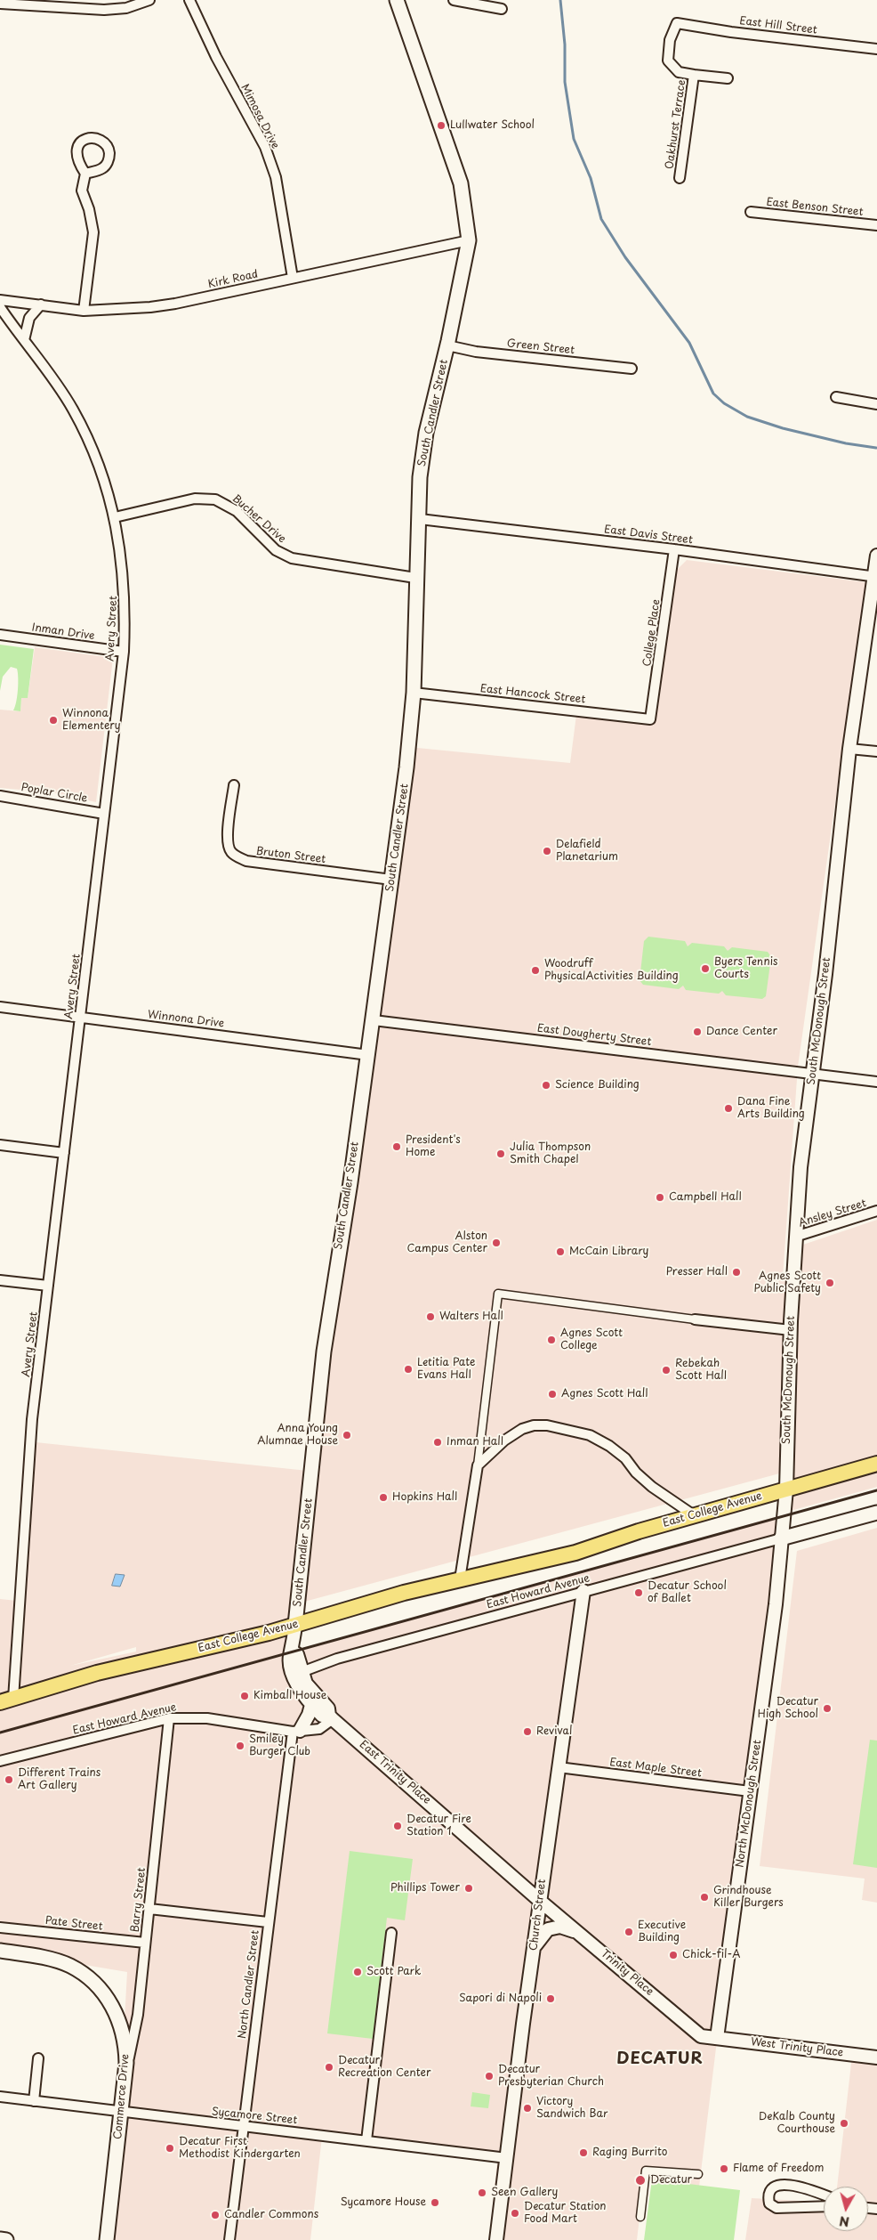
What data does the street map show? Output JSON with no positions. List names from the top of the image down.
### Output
{
  "streets": {
    "main road": ["South Candler Street", "East College Avenue", "Commerce Drive"],
    "street": [
      "East Hill Street",
      "Mimosa Drive",
      "Oakhurst Terrace",
      "East Benson Street",
      "Kirk Road",
      "Green Street",
      "Bucher Drive",
      "East Davis Street",
      "Avery Street",
      "Inman Drive",
      "College Place",
      "East Hancock Street",
      "Poplar Circle",
      "Bruton Street",
      "Winnona Drive",
      "South McDonough Street",
      "East Dougherty Street",
      "Ansley Street",
      "East Howard Avenue",
      "East Maple Street",
      "East Trinity Place",
      "North McDonough Street",
      "Barry Street",
      "Church Street",
      "Pate Street",
      "Trinity Place",
      "North Candler Street",
      "West Trinity Place",
      "Sycamore Street"
    ]
  },
  "crossings": [
    ["East Hill Street", "Oakhurst Terrace"],
    ["Mimosa Drive", "Kirk Road"],
    ["Kirk Road", "South Candler Street"],
    ["Green Street", "South Candler Street"],
    ["South Candler Street", "Bucher Drive"],
    ["South Candler Street", "East Davis Street"],
    ["South Candler Street", "East Hancock Street"],
    ["South Candler Street", "Bruton Street"],
    ["South Candler Street", "Winnona Drive"],
    ["South Candler Street", "East Dougherty Street"],
    ["South Candler Street", "East College Avenue"],
    ["South Candler Street", "East Howard Avenue"],
    ["South Candler Street", "East Trinity Place"],
    ["Bucher Drive", "Avery Street"],
    ["East Davis Street", "College Place"],
    ["East Davis Street", "South McDonough Street"],
    ["Avery Street", "Inman Drive"],
    ["Avery Street", "Poplar Circle"],
    ["Avery Street", "Winnona Drive"],
    ["Avery Street", "East College Avenue"],
    ["College Place", "East Hancock Street"],
    ["South McDonough Street", "East Dougherty Street"],
    ["South McDonough Street", "Ansley Street"],
    ["South McDonough Street", "East College Avenue"],
    ["South McDonough Street", "North McDonough Street"],
    ["East Howard Avenue", "East Trinity Place"],
    ["East Howard Avenue", "North McDonough Street"],
    ["East Howard Avenue", "Barry Street"],
    ["East Howard Avenue", "Church Street"],
    ["East Howard Avenue", "North Candler Street"],
    ["East Maple Street", "North McDonough Street"],
    ["East Maple Street", "Church Street"],
    ["East Trinity Place", "Church Street"],
    ["East Trinity Place", "Trinity Place"],
    ["North McDonough Street", "Trinity Place"],
    ["North McDonough Street", "West Trinity Place"],
    ["Barry Street", "Pate Street"],
    ["Barry Street", "Commerce Drive"],
    ["Church Street", "Trinity Place"],
    ["Church Street", "Sycamore Street"],
    ["Trinity Place", "West Trinity Place"],
    ["North Candler Street", "Sycamore Street"],
    ["Commerce Drive", "Sycamore Street"]
  ],
  "districts": ["DECATUR"],
  "places": [
    "Lullwater School",
    "Winnona Elementery",
    "Delafield Planetarium",
    "Byers Tennis Courts",
    "Woodruff PhysicalActivities Building",
    "Dance Center",
    "Science Building",
    "Dana Fine Arts Building",
    "President's Home",
    "Julia Thompson Smith Chapel",
    "Campbell Hall",
    "Alston Campus Center",
    "McCain Library",
    "Presser Hall",
    "Agnes Scott Public Safety",
    "Walters Hall",
    "Agnes Scott College",
    "Letitia Pate Evans Hall",
    "Rebekah Scott Hall",
    "Agnes Scott Hall",
    "Anna Young Alumnae House",
    "Inman Hall",
    "Hopkins Hall",
    "Decatur School of Ballet",
    "Kimball House",
    "Decatur High School",
    "Revival",
    "Smiley Burger Club",
    "Different Trains Art Gallery",
    "Decatur Fire Station 1",
    "Phillips Tower",
    "Grindhouse Killer Burgers",
    "Executive Building",
    "Chick-fil-A",
    "Scott Park",
    "Sapori di Napoli",
    "Decatur Recreation Center",
    "Decatur Presbyterian Church",
    "Victory Sandwich Bar",
    "DeKalb County Courthouse",
    "Decatur First Methodist Kindergarten",
    "Raging Burrito",
    "Flame of Freedom",
    "Decatur",
    "Seen Gallery",
    "Sycamore House",
    "Decatur Station Food Mart",
    "Candler Commons"
  ],
  "north": "bottom"
}
